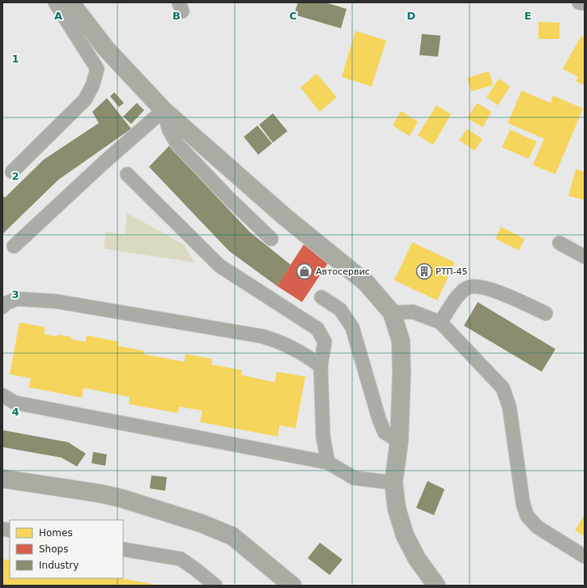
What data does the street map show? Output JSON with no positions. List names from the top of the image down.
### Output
{
  "places": {
    "shop": ["Автосервис"],
    "building": ["РТП-45"]
  },
  "legend": ["Homes", "Shops", "Industry"],
  "grid": {
    "columns": [
      "A",
      "B",
      "C",
      "D",
      "E"
    ],
    "rows": [
      "1",
      "2",
      "3",
      "4"
    ]
  }
}
